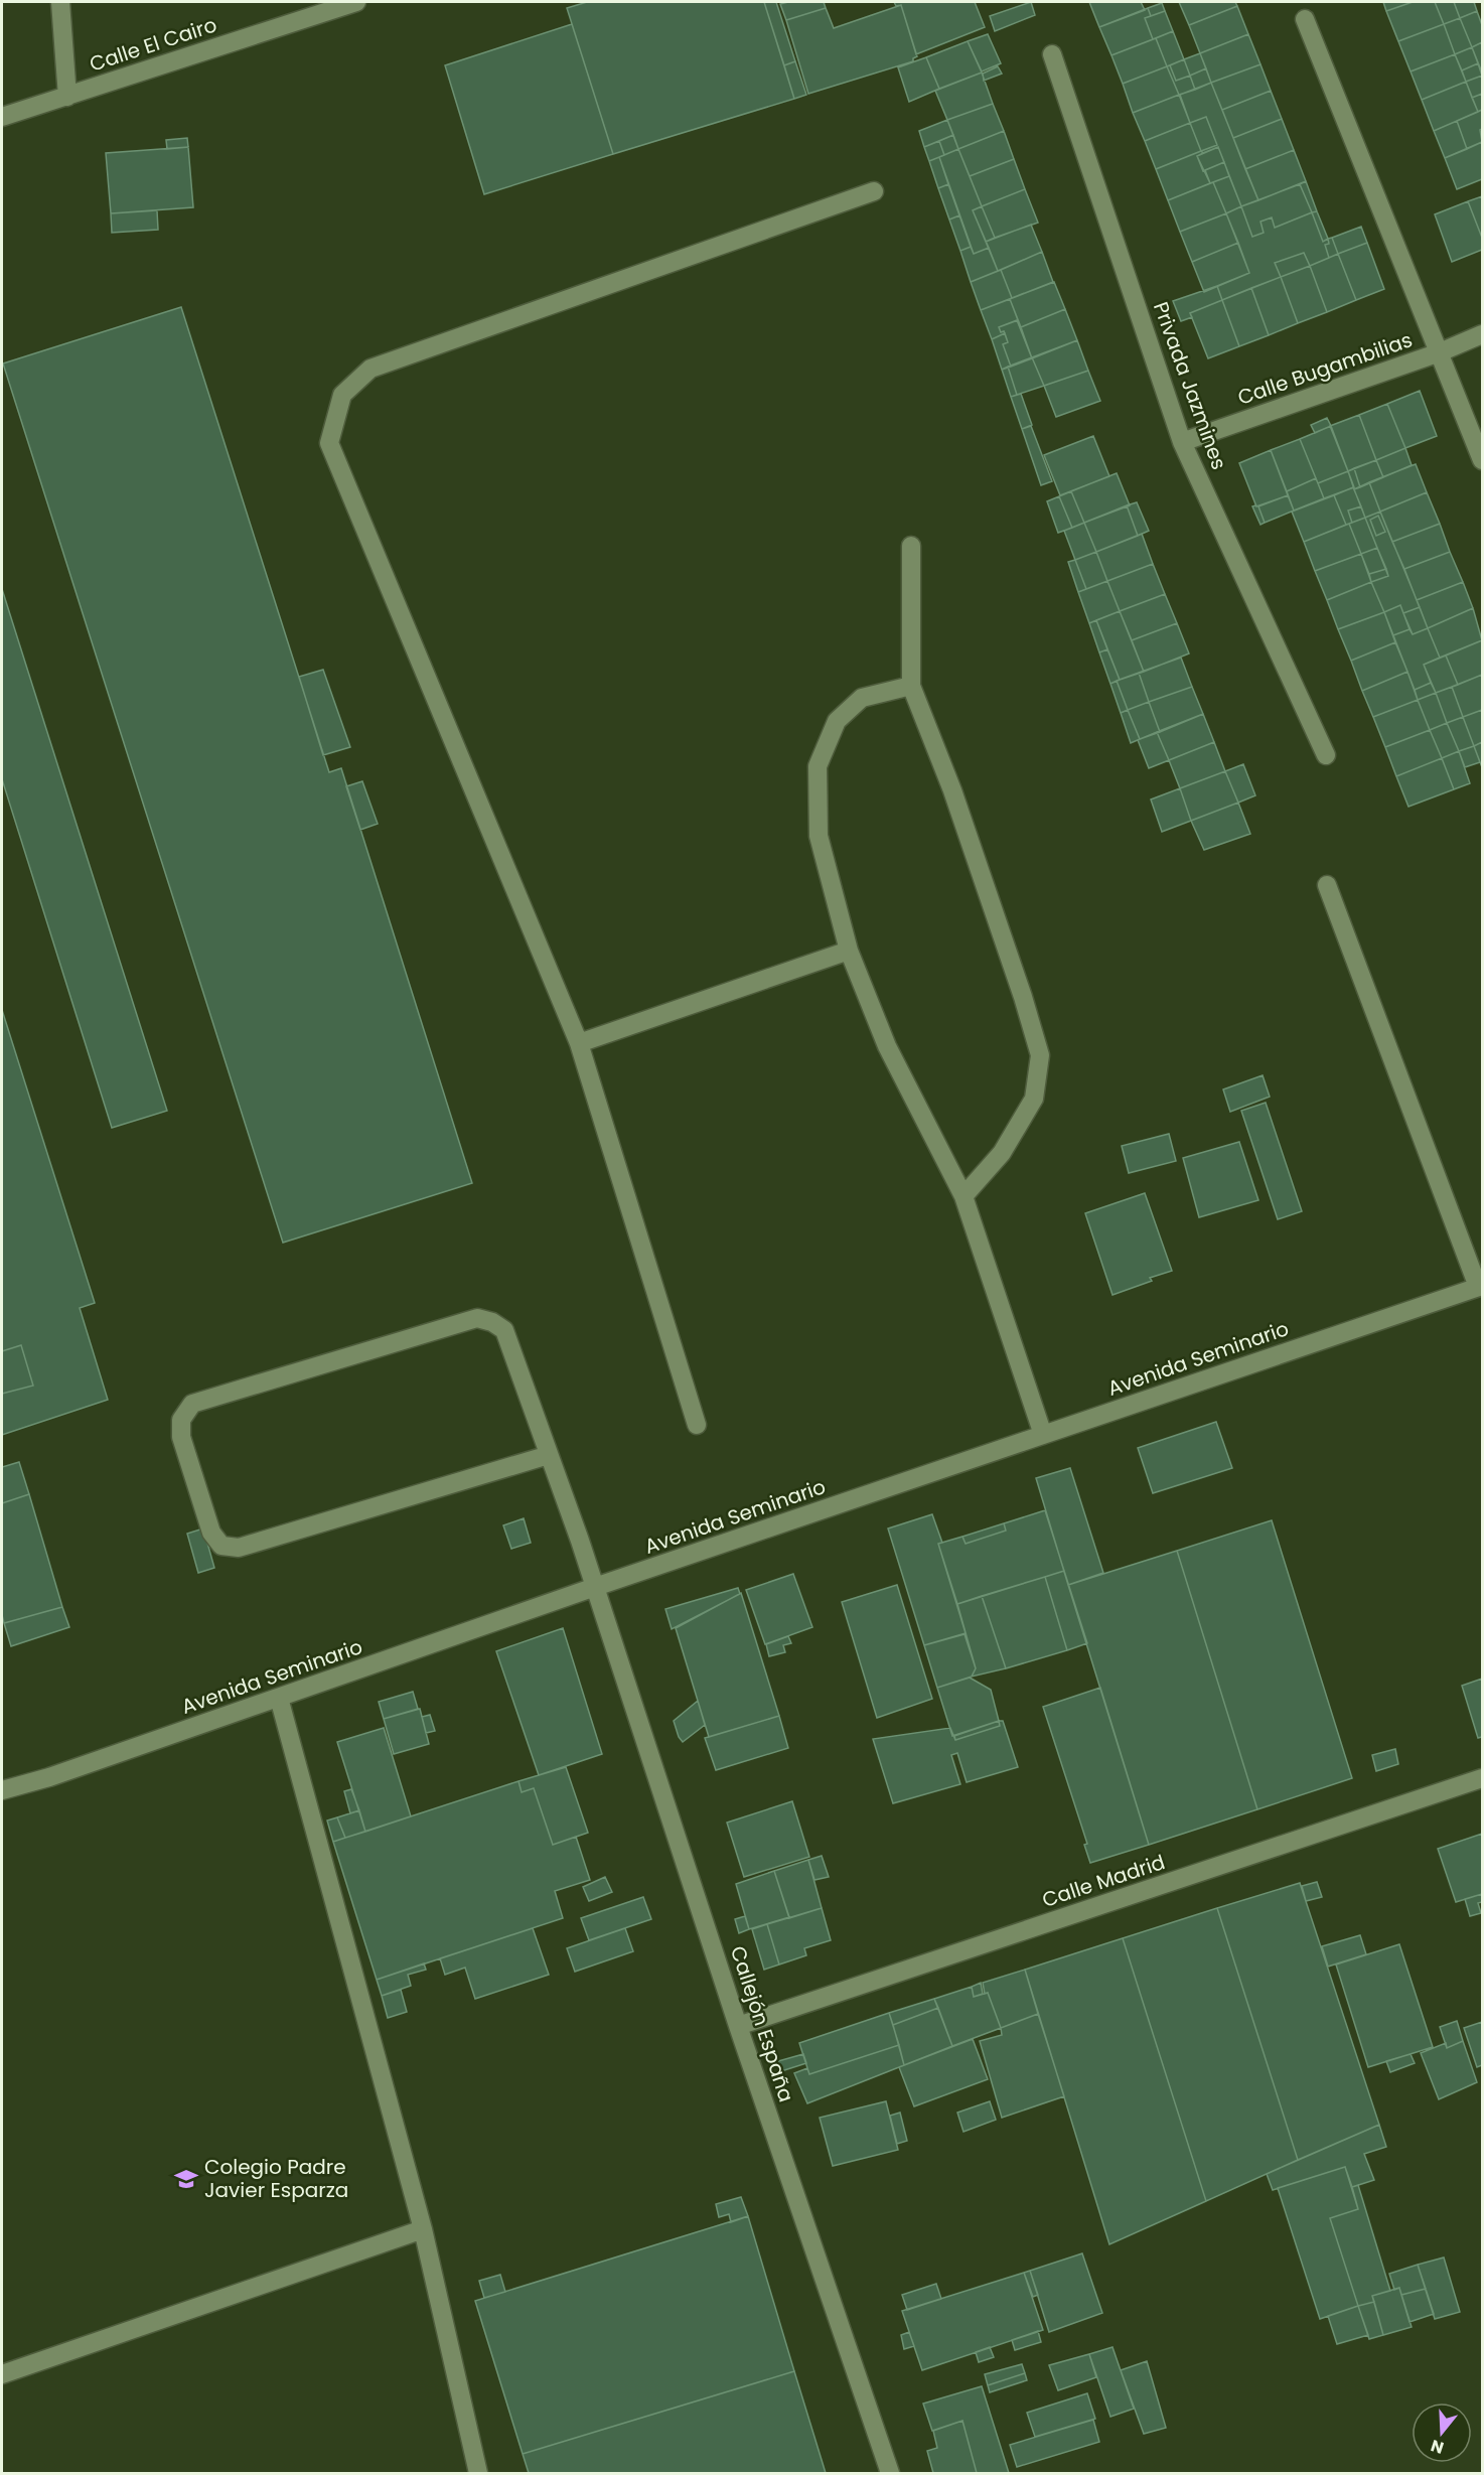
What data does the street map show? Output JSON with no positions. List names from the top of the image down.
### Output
{
  "streets": {
    "street": [
      "Calle El Cairo",
      "Calle Bugambilias",
      "Privada Jazmines",
      "Avenida Seminario",
      "Calle Madrid",
      "Callejón España"
    ]
  },
  "crossings": [
    ["Calle Bugambilias", "Privada Jazmines"],
    ["Avenida Seminario", "Callejón España"],
    ["Calle Madrid", "Callejón España"]
  ],
  "places": {
    "school or university": ["Colegio Padre Javier Esparza"]
  },
  "north": "bottom"
}
